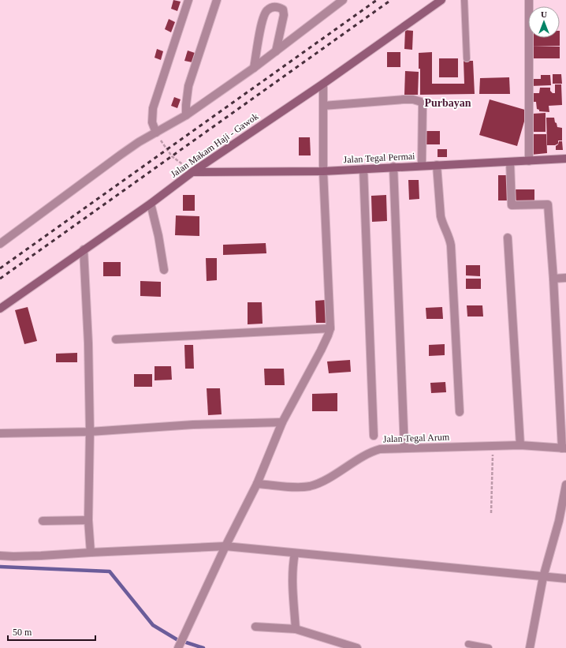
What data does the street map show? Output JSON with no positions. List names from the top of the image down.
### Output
{
  "streets": {
    "street": ["Jalan Makam Haji - Gawok", "Jalan Tegal Permai", "Jalan Tegal Arum"]
  },
  "crossings": [
    ["Jalan Makam Haji - Gawok", "Jalan Tegal Permai"]
  ],
  "districts": ["Purbayan"],
  "scale_bar": "50 m",
  "north": "top"
}
